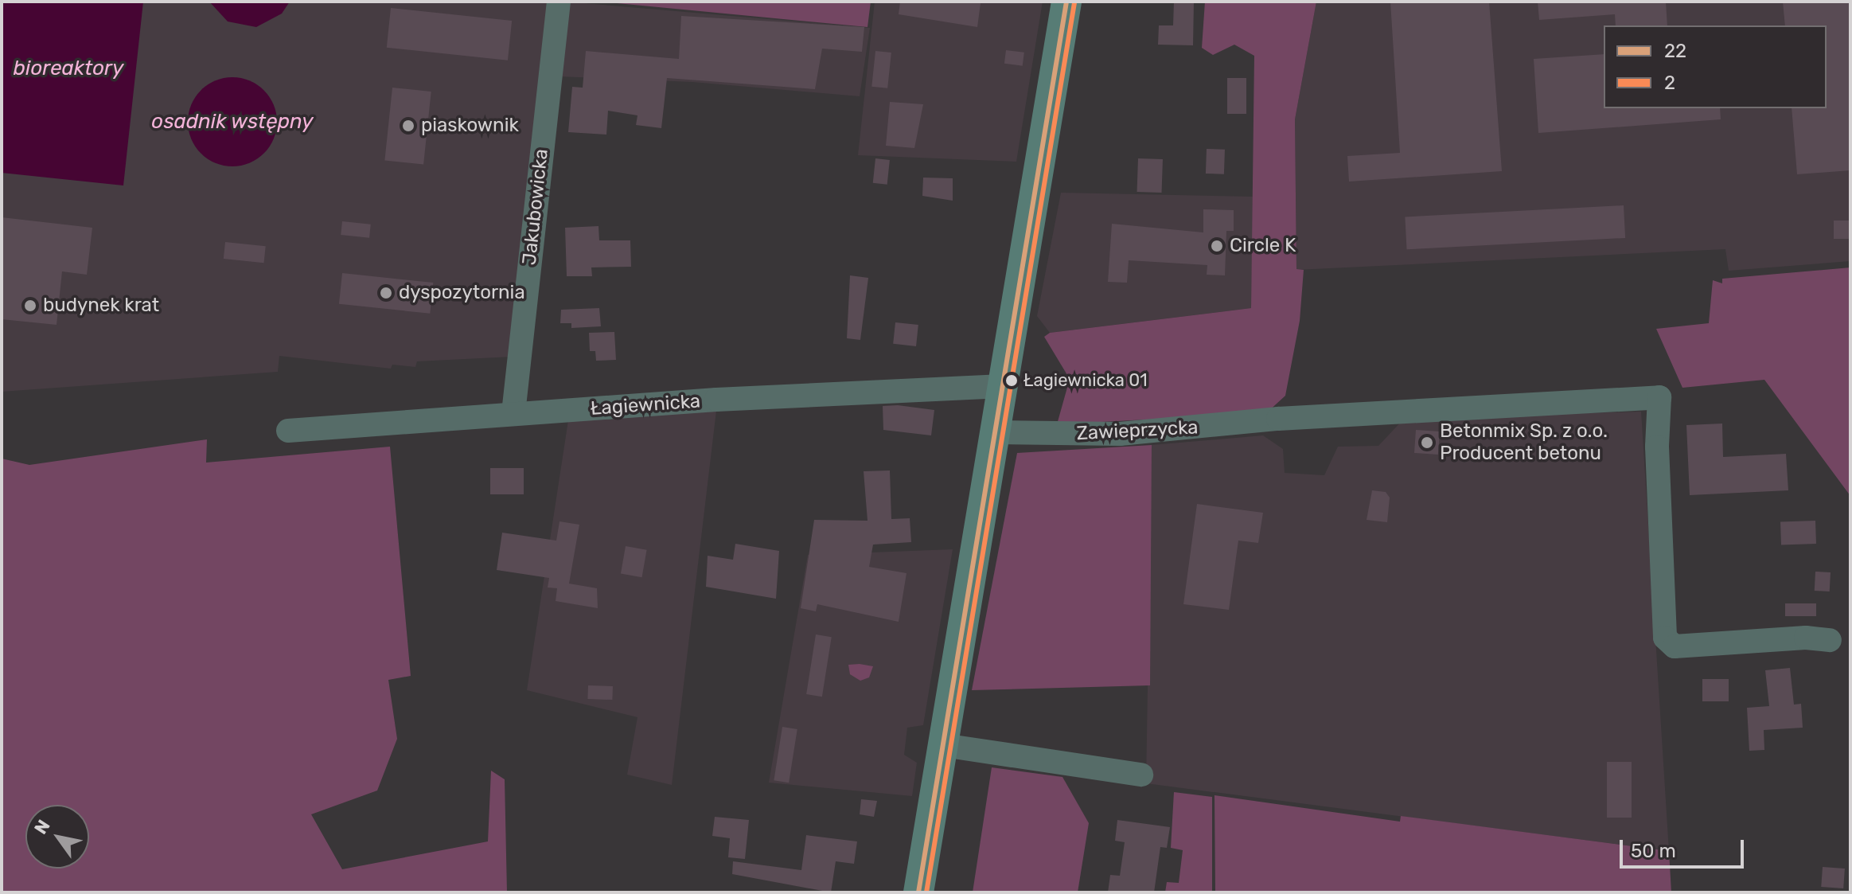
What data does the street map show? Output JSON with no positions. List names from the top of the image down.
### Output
{
  "streets": {
    "street": ["Jakubowicka", "Łagiewnicka", "Zawieprzycka"]
  },
  "crossings": [
    ["Jakubowicka", "Łagiewnicka"]
  ],
  "water": ["bioreaktory", "osadnik wstępny"],
  "places": [
    "piaskownik",
    "Circle K",
    "dyspozytornia",
    "budynek krat",
    "Łagiewnicka 01",
    "Betonmix Sp. z o.o. Producent betonu"
  ],
  "lines": ["transit line 22", "transit line 2"],
  "legend": ["22", "2"],
  "scale_bar": "50 m",
  "north": "top left"
}
